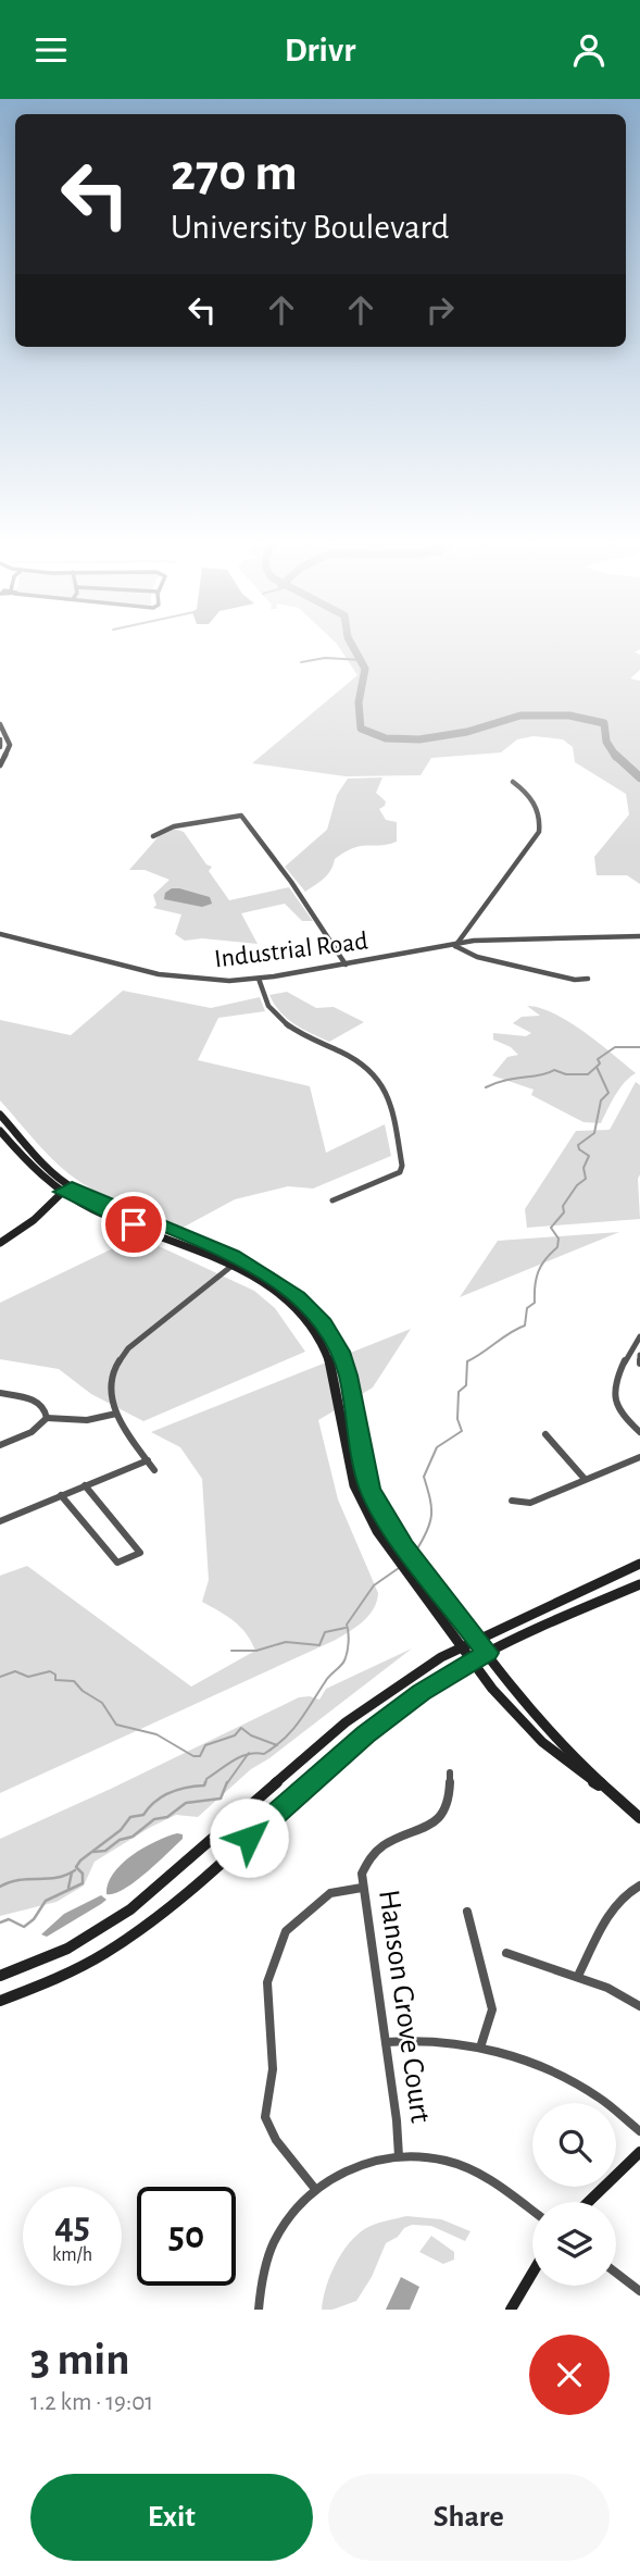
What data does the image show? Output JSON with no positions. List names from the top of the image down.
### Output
{
  "streets": {
    "street": ["Industrial Road", "Hanson Grove Court"]
  },
  "page": {
    "header": "Drivr",
    "turn": ["270 m", "University Boulevard"],
    "speed": "45 km/h",
    "limit": "50",
    "heading": ["3 min", "1.2 km · 19:01"],
    "buttons": ["Exit", "Share"]
  }
}
